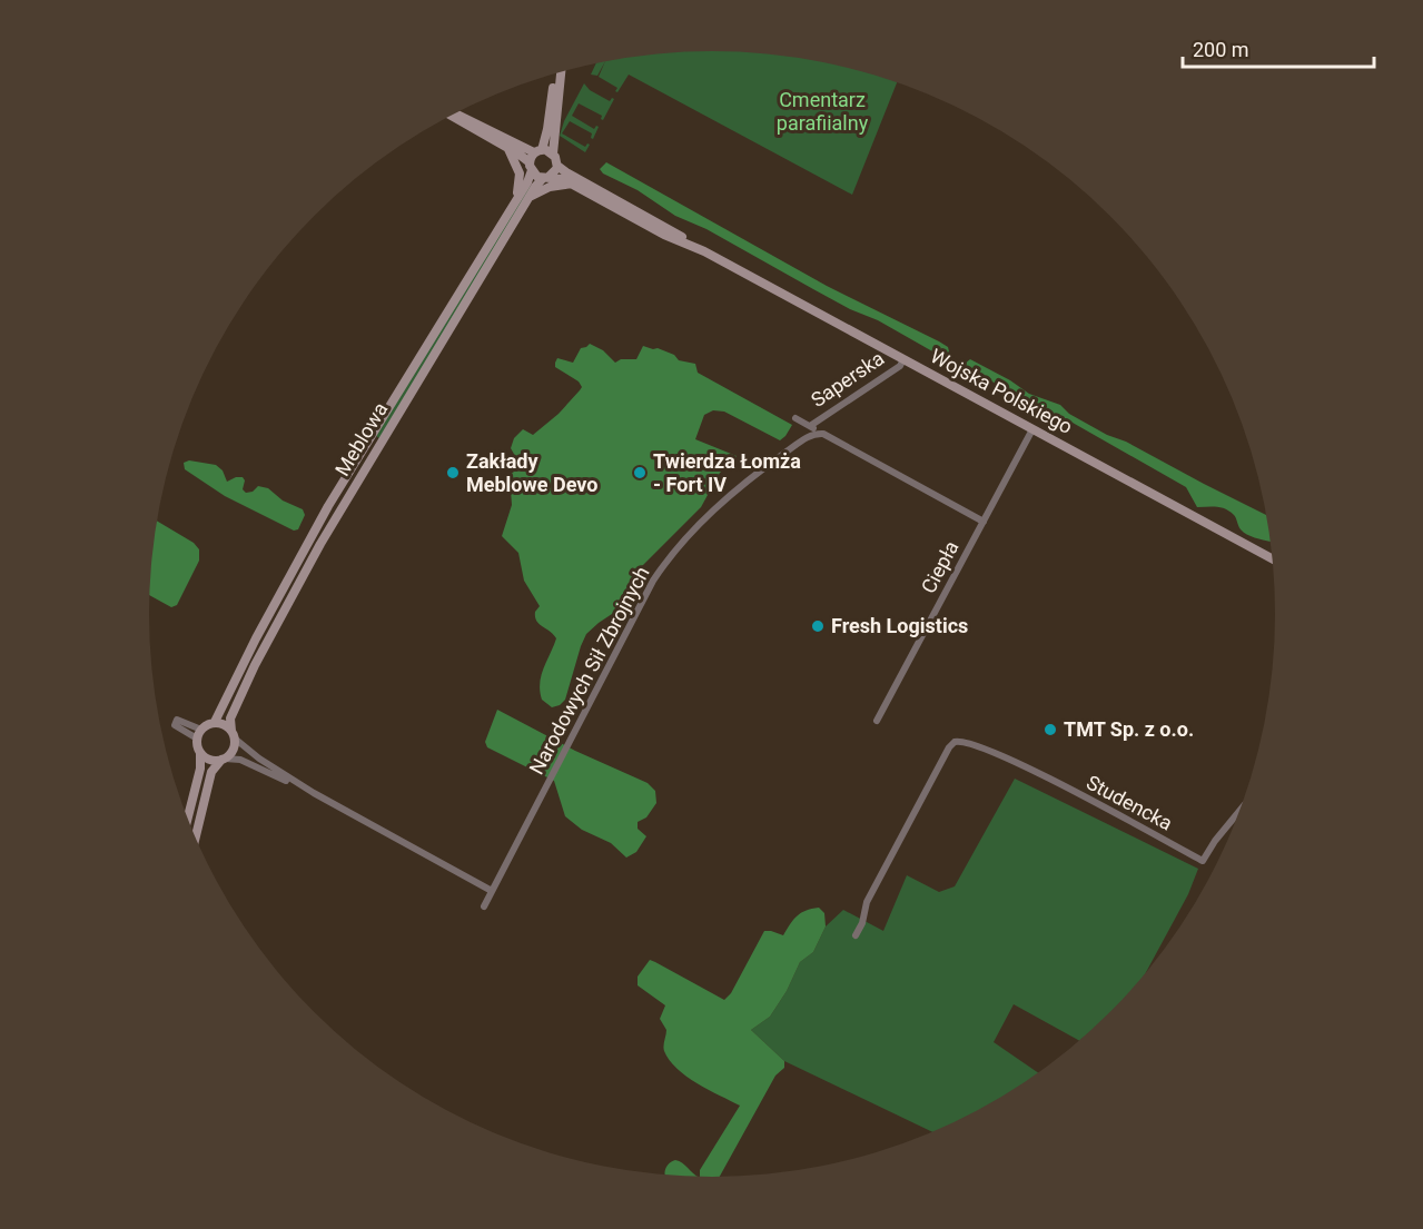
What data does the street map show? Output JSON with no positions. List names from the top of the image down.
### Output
{
  "streets": {
    "main road": ["Wojska Polskiego", "Meblowa"],
    "street": [
      "Saperska",
      "Ciepła",
      "Narodowych Sił Zbrojnych",
      "Studencka"
    ]
  },
  "crossings": [
    ["Saperska", "Wojska Polskiego"],
    ["Wojska Polskiego", "Meblowa"],
    ["Wojska Polskiego", "Ciepła"]
  ],
  "parks": ["Cmentarz parafiialny"],
  "places": [
    "Zakłady Meblowe Devo",
    "Twierdza Łomża - Fort IV",
    "Fresh Logistics",
    "TMT Sp. z o.o."
  ],
  "scale_bar": "200 m"
}
